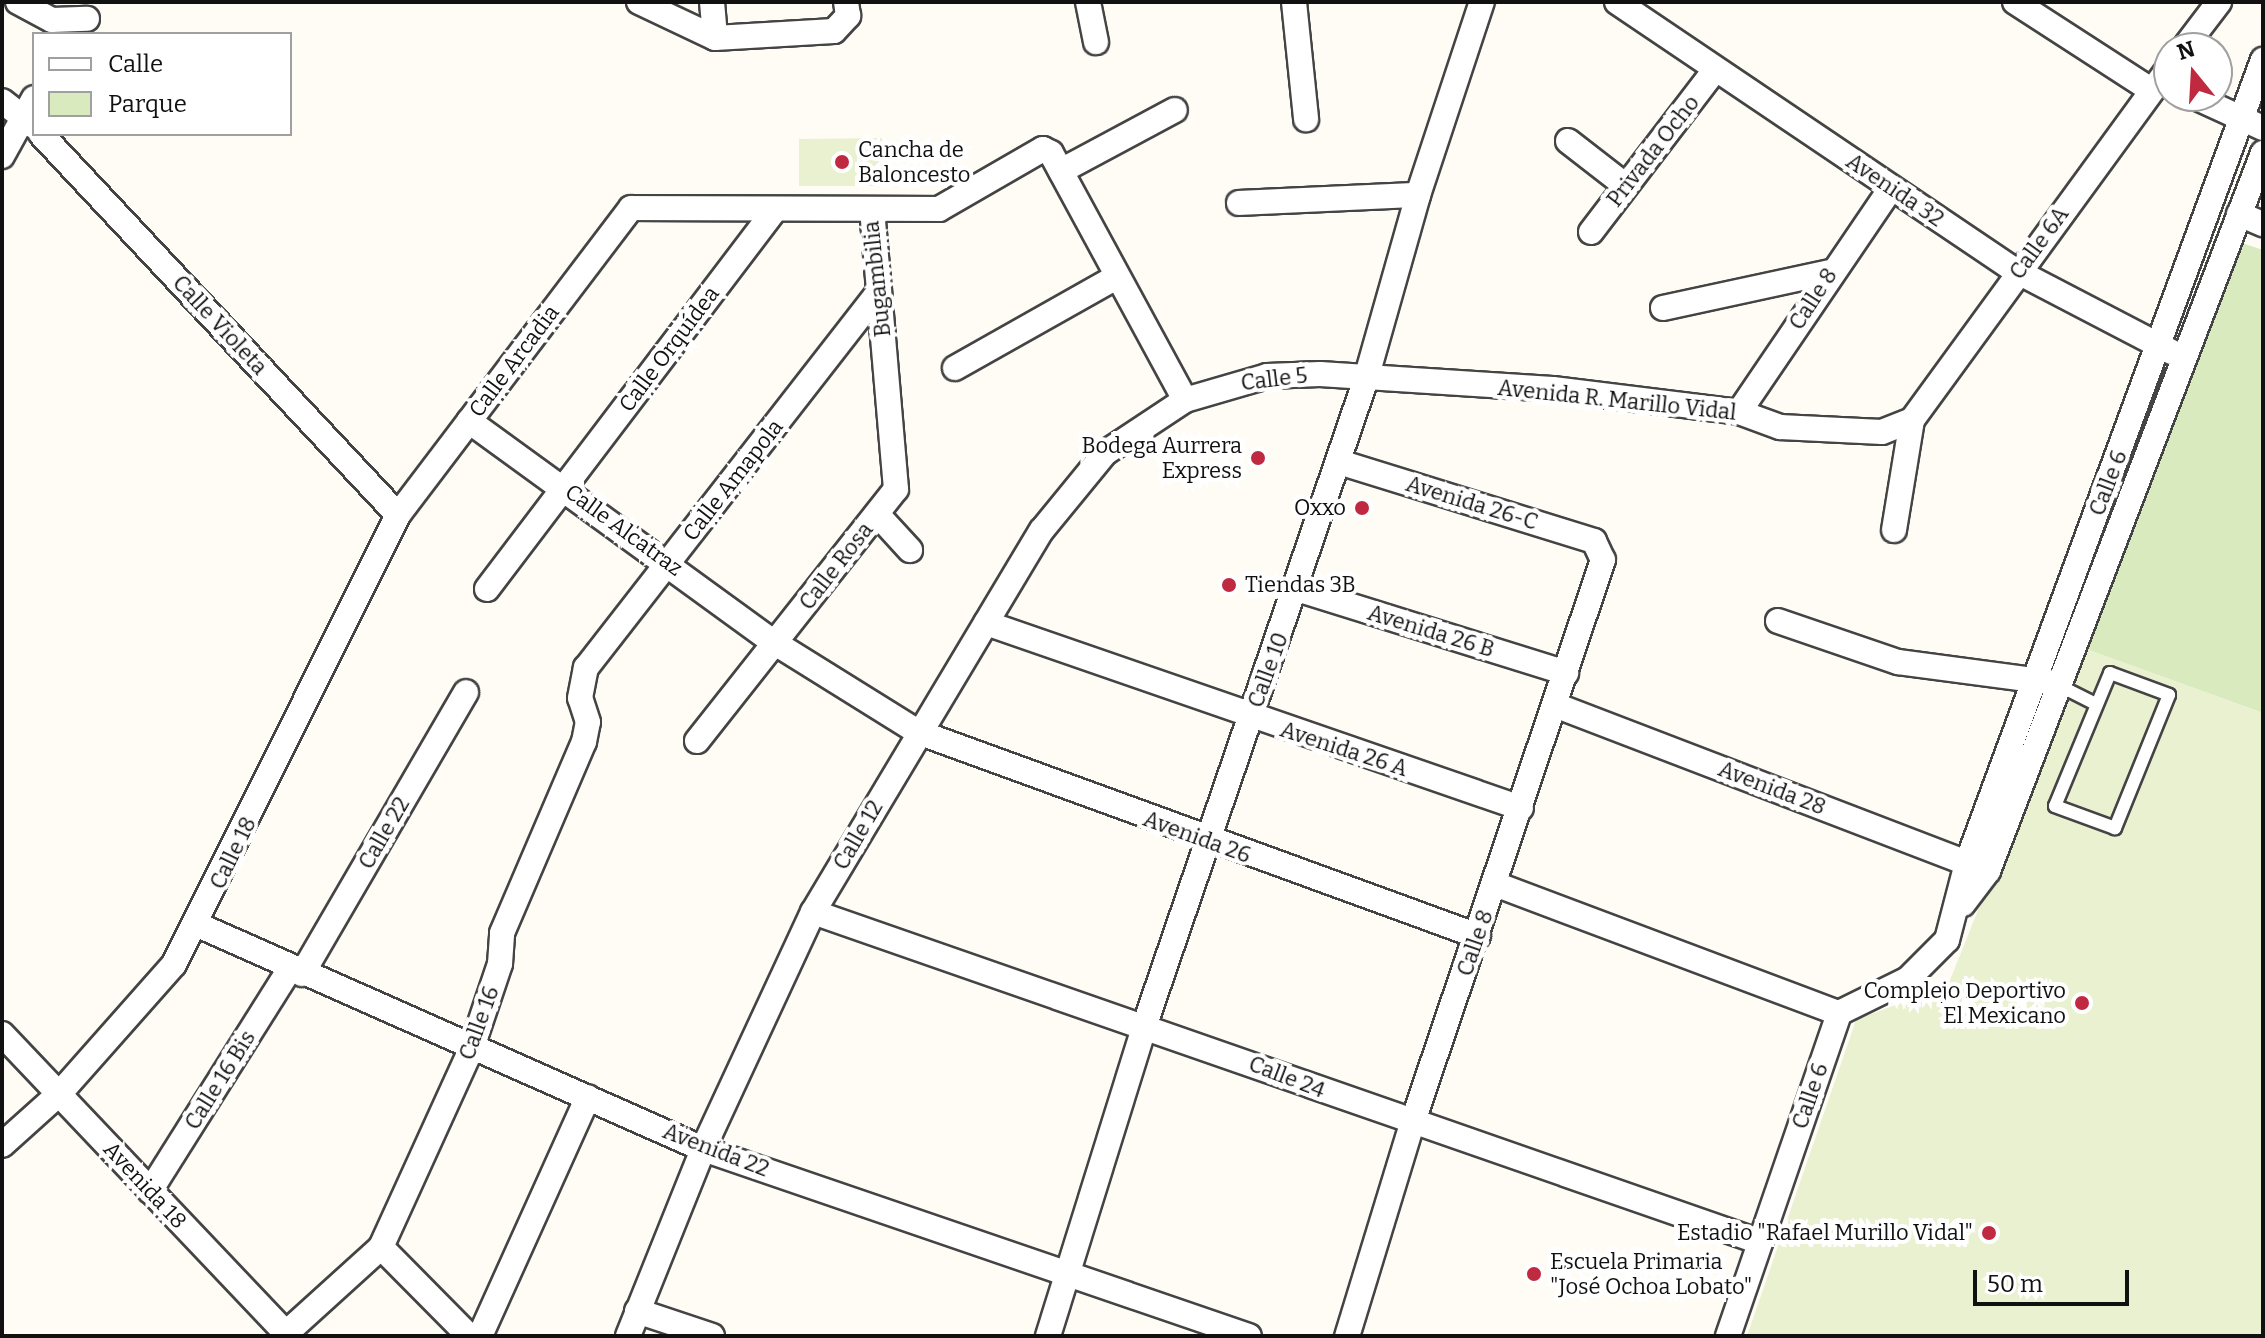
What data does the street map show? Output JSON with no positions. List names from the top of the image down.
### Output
{
  "streets": {
    "street": [
      "Privada Ocho",
      "Avenida 32",
      "Calle 6A",
      "Bugambilia",
      "Calle 8",
      "Calle Violeta",
      "Calle Orquídea",
      "Calle Arcadia",
      "Calle 5",
      "Avenida R. Marillo Vidal",
      "Calle Amapola",
      "Calle 6",
      "Avenida 26-C",
      "Calle Alcatraz",
      "Calle Rosa",
      "Avenida 26 B",
      "Calle 10",
      "Avenida 26 A",
      "Avenida 28",
      "Calle 22",
      "Calle 12",
      "Avenida 26",
      "Calle 18",
      "Calle 16",
      "Calle 24",
      "Calle 16 Bis",
      "Avenida 22",
      "Avenida 18"
    ]
  },
  "crossings": [
    ["Privada Ocho", "Avenida 32"],
    ["Avenida 32", "Calle 6A"],
    ["Avenida 32", "Calle 8"],
    ["Avenida 32", "Calle 6"],
    ["Calle 6A", "Avenida R. Marillo Vidal"],
    ["Bugambilia", "Calle Orquídea"],
    ["Bugambilia", "Calle Arcadia"],
    ["Bugambilia", "Calle Amapola"],
    ["Bugambilia", "Calle Rosa"],
    ["Calle 8", "Avenida R. Marillo Vidal"],
    ["Calle 8", "Avenida 26-C"],
    ["Calle 8", "Avenida 26 B"],
    ["Calle 8", "Avenida 26 A"],
    ["Calle 8", "Avenida 28"],
    ["Calle 8", "Avenida 26"],
    ["Calle 8", "Calle 24"],
    ["Calle Violeta", "Calle Arcadia"],
    ["Calle Violeta", "Calle 18"],
    ["Calle Orquídea", "Calle Alcatraz"],
    ["Calle Arcadia", "Calle Alcatraz"],
    ["Calle Arcadia", "Calle 18"],
    ["Calle 5", "Avenida R. Marillo Vidal"],
    ["Calle 5", "Calle 10"],
    ["Calle 5", "Calle 12"],
    ["Avenida R. Marillo Vidal", "Calle 10"],
    ["Calle Amapola", "Calle Alcatraz"],
    ["Calle Amapola", "Calle 16"],
    ["Calle 6", "Avenida 28"],
    ["Calle 6", "Calle 24"],
    ["Avenida 26-C", "Calle 10"],
    ["Calle Alcatraz", "Calle Rosa"],
    ["Calle Alcatraz", "Calle 12"],
    ["Calle Alcatraz", "Avenida 26"],
    ["Avenida 26 B", "Calle 10"],
    ["Calle 10", "Avenida 26 A"],
    ["Calle 10", "Avenida 26"],
    ["Calle 10", "Calle 24"],
    ["Calle 10", "Avenida 22"],
    ["Avenida 26 A", "Calle 12"],
    ["Calle 22", "Calle 16 Bis"],
    ["Calle 22", "Avenida 22"],
    ["Calle 12", "Avenida 26"],
    ["Calle 12", "Calle 24"],
    ["Calle 12", "Avenida 22"],
    ["Calle 18", "Avenida 22"],
    ["Calle 18", "Avenida 18"],
    ["Calle 16", "Avenida 22"],
    ["Calle 16", "Avenida 18"],
    ["Calle 16 Bis", "Avenida 22"],
    ["Calle 16 Bis", "Avenida 18"]
  ],
  "places": [
    "Cancha de Baloncesto",
    "Bodega Aurrera Express",
    "Oxxo",
    "Tiendas 3B",
    "Complejo Deportivo El Mexicano",
    "Estadio \"Rafael Murillo Vidal\"",
    "Escuela Primaria \"José Ochoa Lobato\""
  ],
  "legend": ["Calle", "Parque"],
  "scale_bar": "50 m",
  "north": "top"
}
